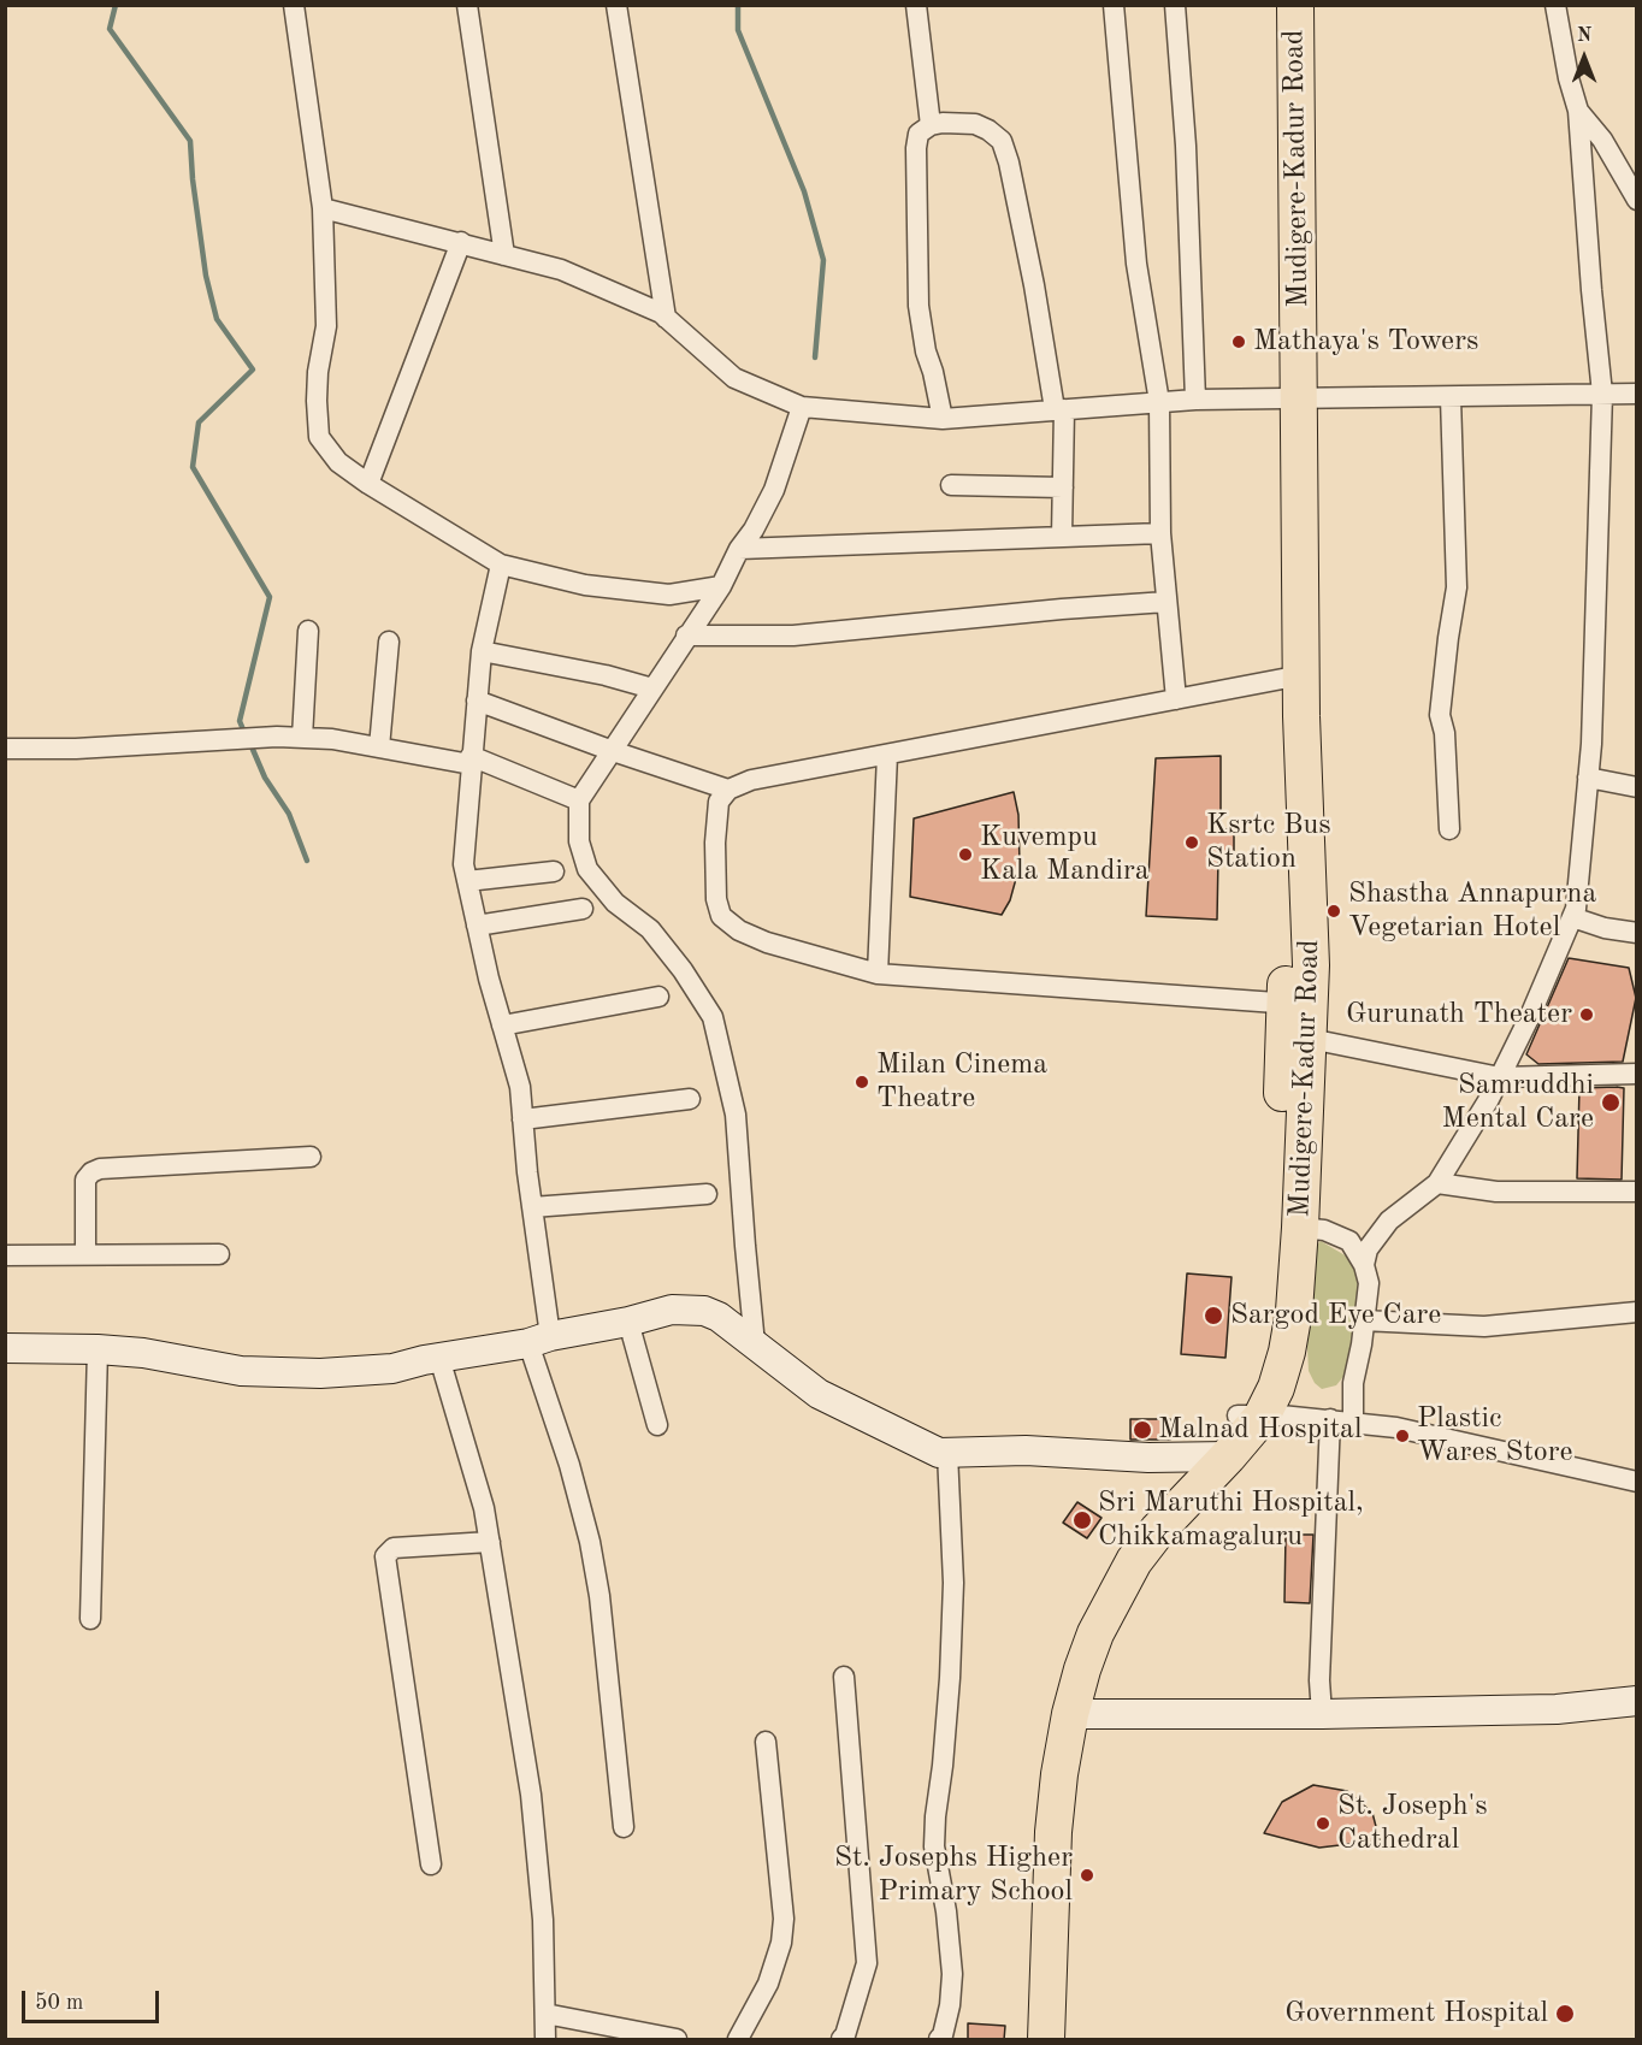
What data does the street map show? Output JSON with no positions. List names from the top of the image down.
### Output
{
  "streets": {
    "highway": ["Mudigere-Kadur Road"]
  },
  "places": [
    "Mathaya's Towers",
    "Ksrtc Bus Station",
    "Kuvempu Kala Mandira",
    "Shastha Annapurna Vegetarian Hotel",
    "Gurunath Theater",
    "Milan Cinema Theatre",
    "Samruddhi Mental Care",
    "Sargod Eye Care",
    "Malnad Hospital",
    "Plastic Wares Store",
    "Sri Maruthi Hospital, Chikkamagaluru",
    "St. Joseph's Cathedral",
    "St. Josephs Higher Primary School",
    "Government Hospital"
  ],
  "scale_bar": "50 m",
  "north": "top"
}
